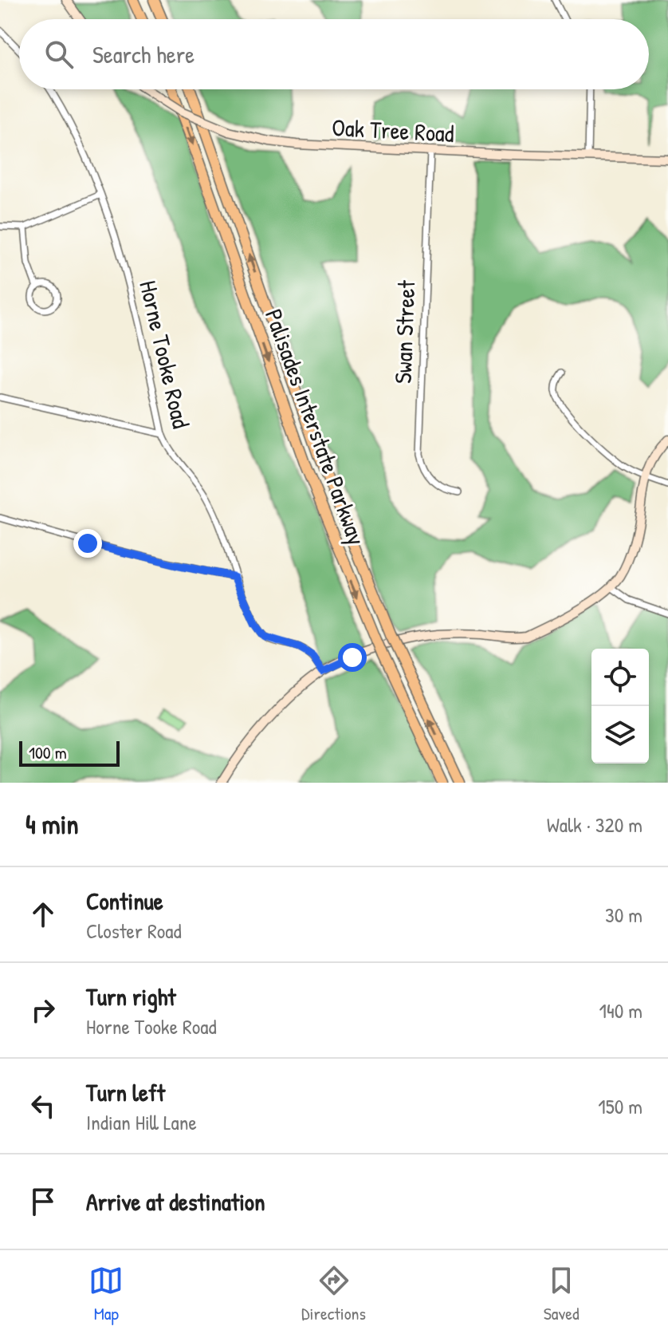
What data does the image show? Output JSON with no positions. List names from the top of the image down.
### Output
{
  "streets": {
    "highway": ["Palisades Interstate Parkway"],
    "street": ["Oak Tree Road", "Swan Street", "Horne Tooke Road"]
  },
  "crossings": [
    ["Oak Tree Road", "Swan Street"]
  ],
  "scale_bar": "100 m",
  "page": {
    "search": "Search here",
    "scale": "100 m",
    "heading": ["4 min", "Walk · 320 m"],
    "list": [
      ["Continue", "Closter Road", "30 m"],
      ["Turn right", "Horne Tooke Road", "140 m"],
      ["Turn left", "Indian Hill Lane", "150 m"],
      "Arrive at destination"
    ],
    "nav": ["Map", "Directions", "Saved"]
  }
}
